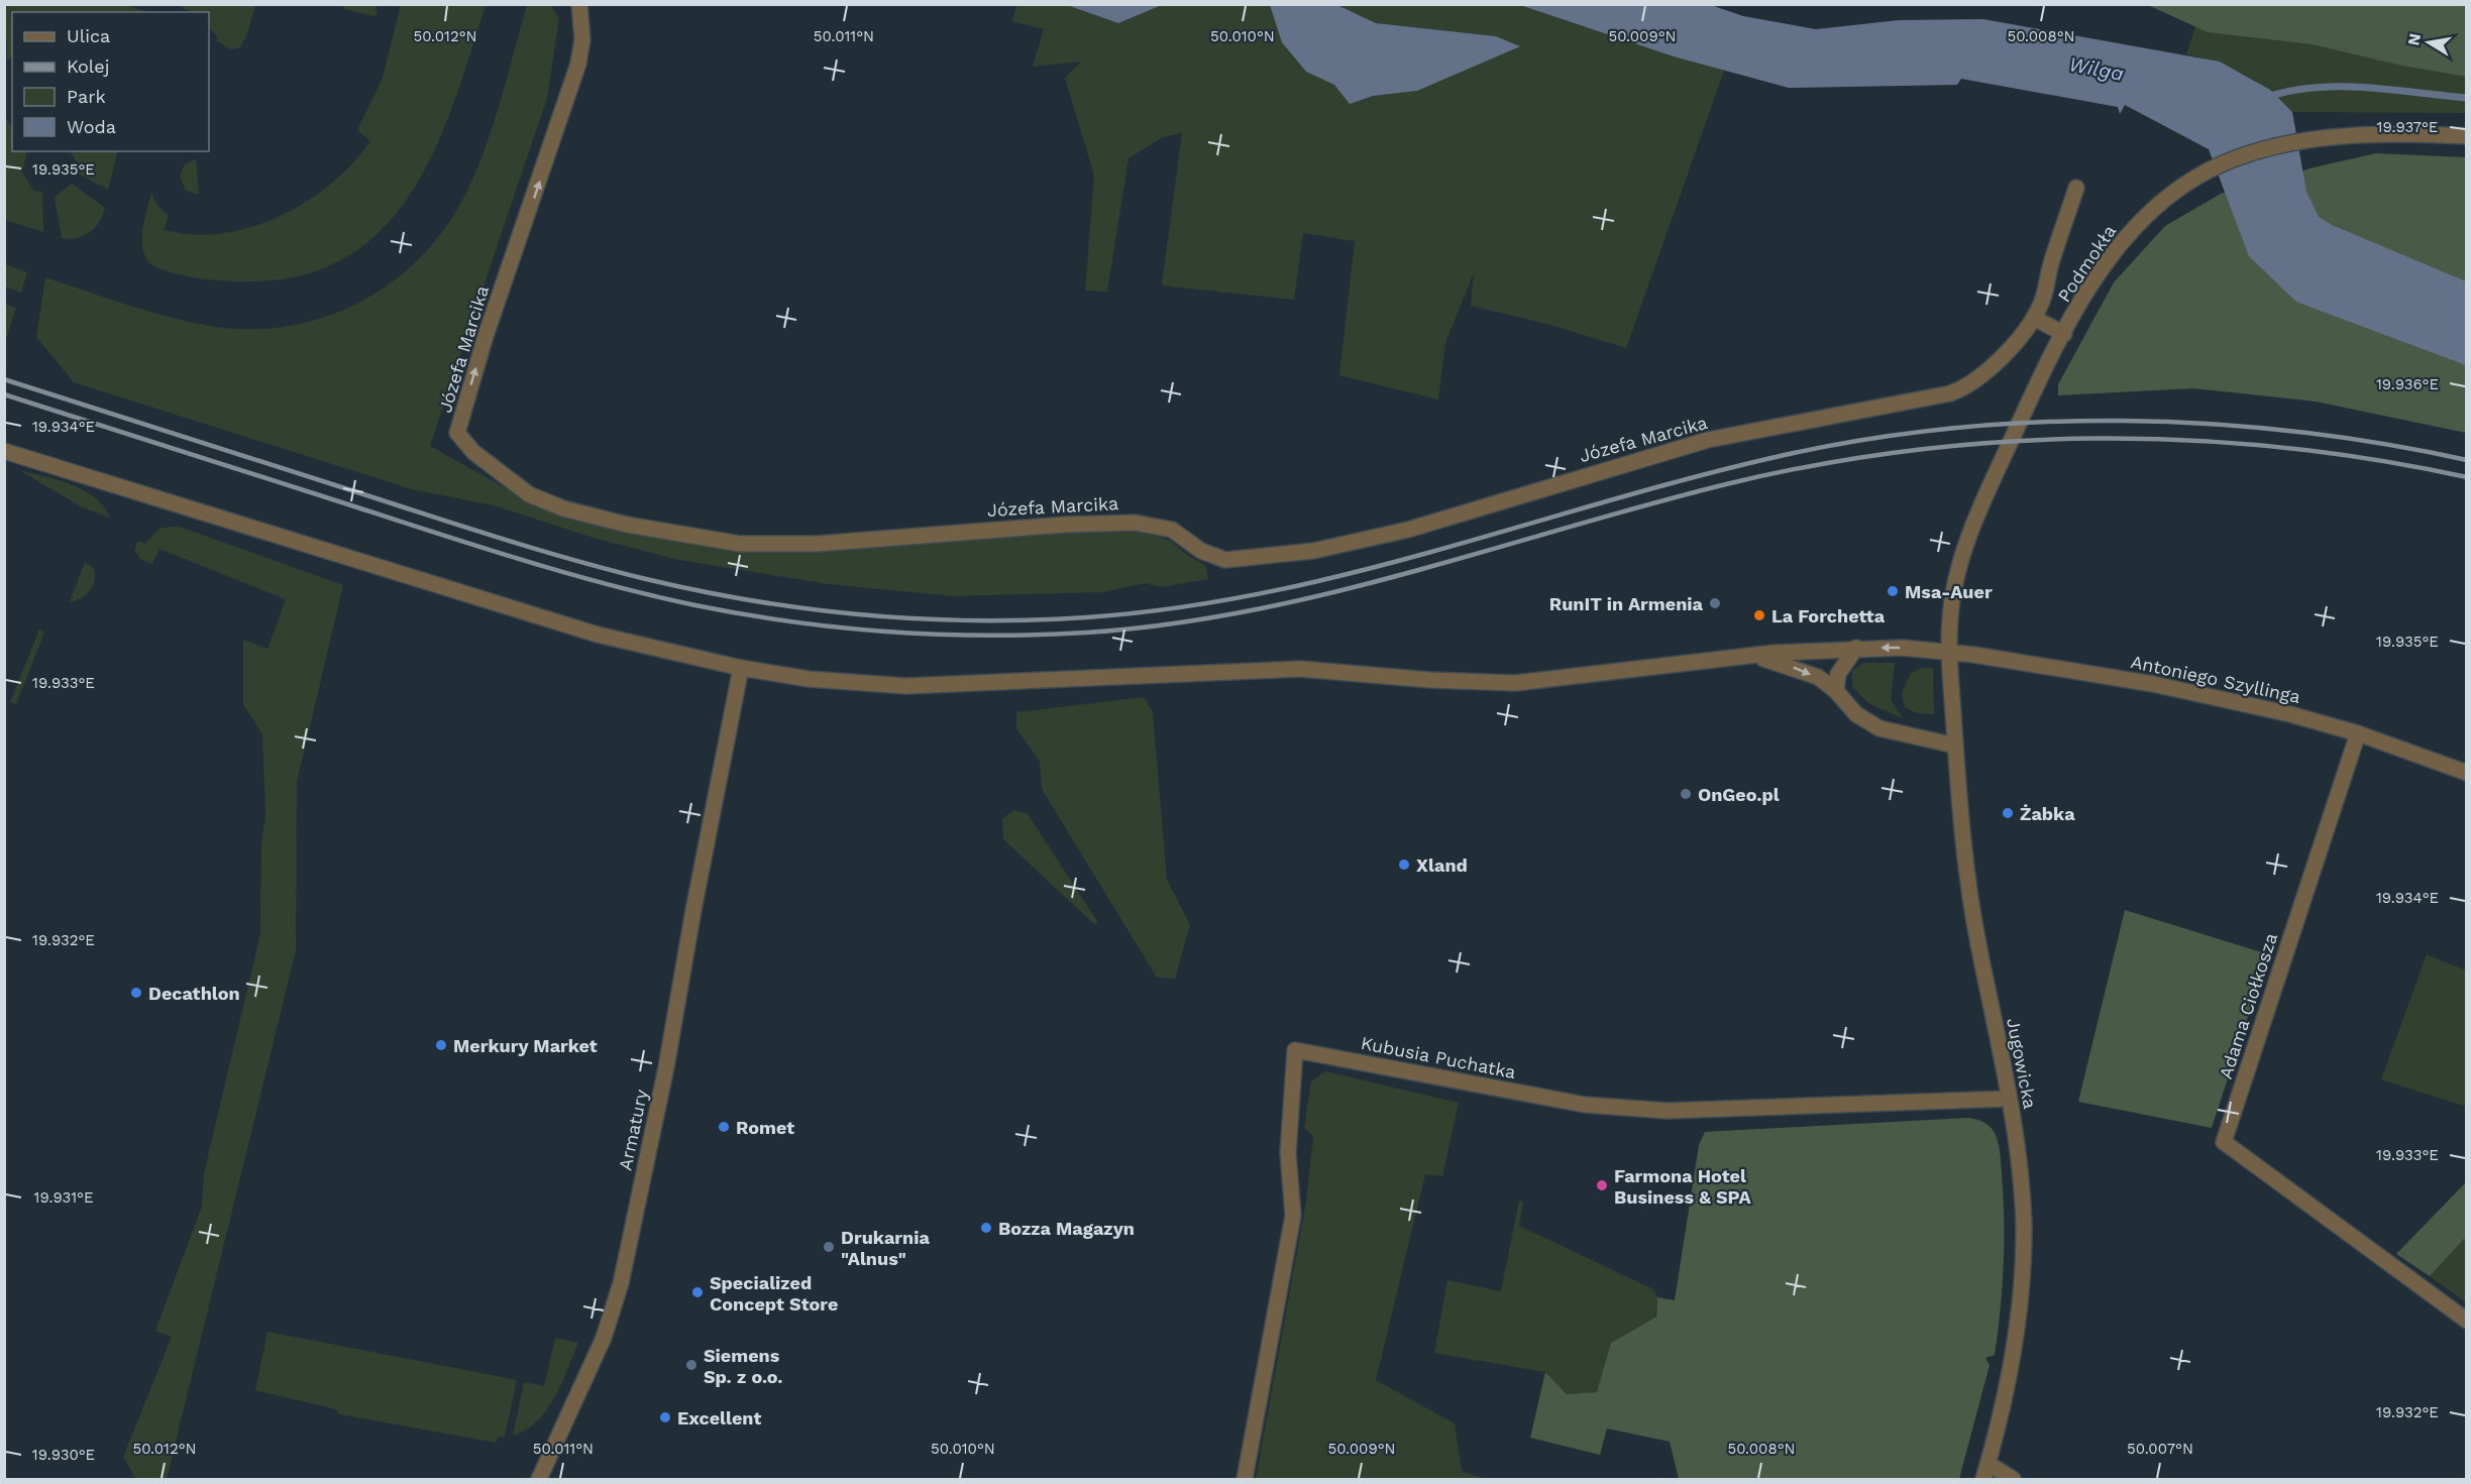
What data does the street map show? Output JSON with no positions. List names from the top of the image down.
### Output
{
  "streets": {
    "street": [
      "Podmokła",
      "Józefa Marcika",
      "Antoniego Szyllinga",
      "Adama Ciołkosza",
      "Kubusia Puchatka",
      "Jugowicka",
      "Armatury"
    ]
  },
  "crossings": [
    ["Podmokła", "Antoniego Szyllinga"],
    ["Podmokła", "Jugowicka"],
    ["Antoniego Szyllinga", "Adama Ciołkosza"],
    ["Antoniego Szyllinga", "Jugowicka"],
    ["Kubusia Puchatka", "Jugowicka"]
  ],
  "water": ["Wilga"],
  "places": [
    "Msa-Auer",
    "RunIT in Armenia",
    "La Forchetta",
    "OnGeo.pl",
    "Żabka",
    "Xland",
    "Decathlon",
    "Merkury Market",
    "Romet",
    "Farmona Hotel Business & SPA",
    "Bozza Magazyn",
    "Drukarnia \"Alnus\"",
    "Specialized Concept Store",
    "Siemens Sp. z o.o.",
    "Excellent"
  ],
  "legend": [
    "Ulica",
    "Kolej",
    "Park",
    "Woda"
  ],
  "north": "left",
  "coordinates": [
    "50.012°N",
    "50.011°N",
    "50.010°N",
    "50.009°N",
    "50.008°N",
    "19.937°E",
    "19.935°E",
    "19.936°E",
    "19.934°E",
    "19.933°E",
    "19.932°E",
    "19.931°E",
    "50.007°N",
    "19.930°E"
  ]
}
